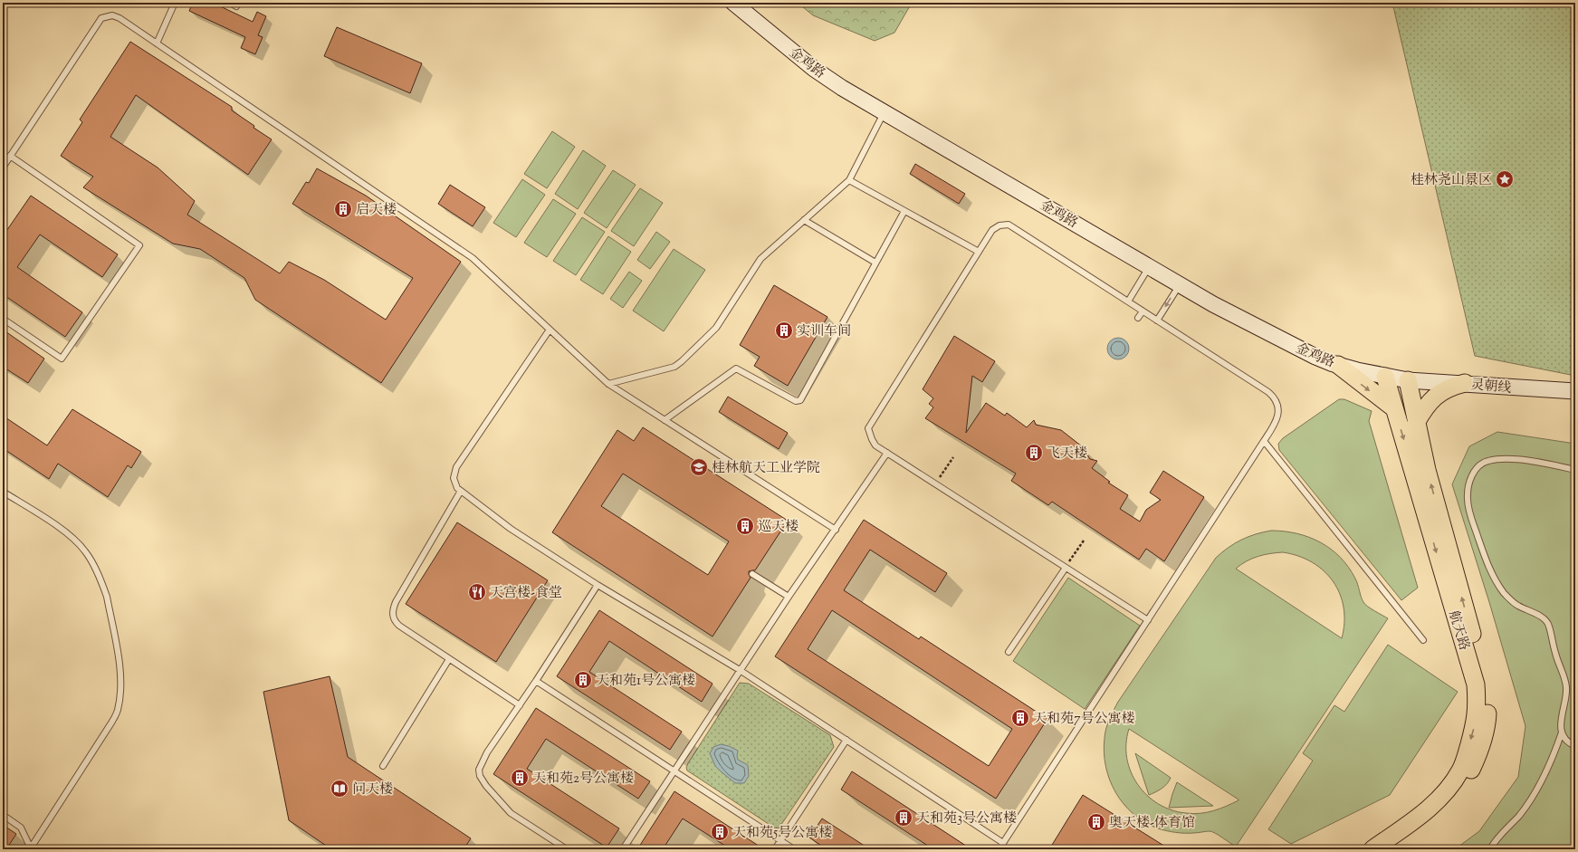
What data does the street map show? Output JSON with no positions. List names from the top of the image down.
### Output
{
  "streets": {
    "main road": ["金鸡路", "灵朝线", "航天路"]
  },
  "crossings": [
    ["金鸡路", "灵朝线"],
    ["金鸡路", "航天路"],
    ["灵朝线", "航天路"]
  ],
  "places": {
    "place": ["桂林尧山景区"],
    "building": [
      "启天楼",
      "实训车间",
      "飞天楼",
      "巡天楼",
      "天和苑1号公寓楼",
      "天和苑7号公寓楼",
      "天和苑2号公寓楼",
      "天和苑3号公寓楼",
      "奥天楼-体育馆",
      "天和苑5号公寓楼"
    ],
    "school or university": ["桂林航天工业学院"],
    "restaurant": ["天宫楼-食堂"],
    "library": ["问天楼"]
  }
}
